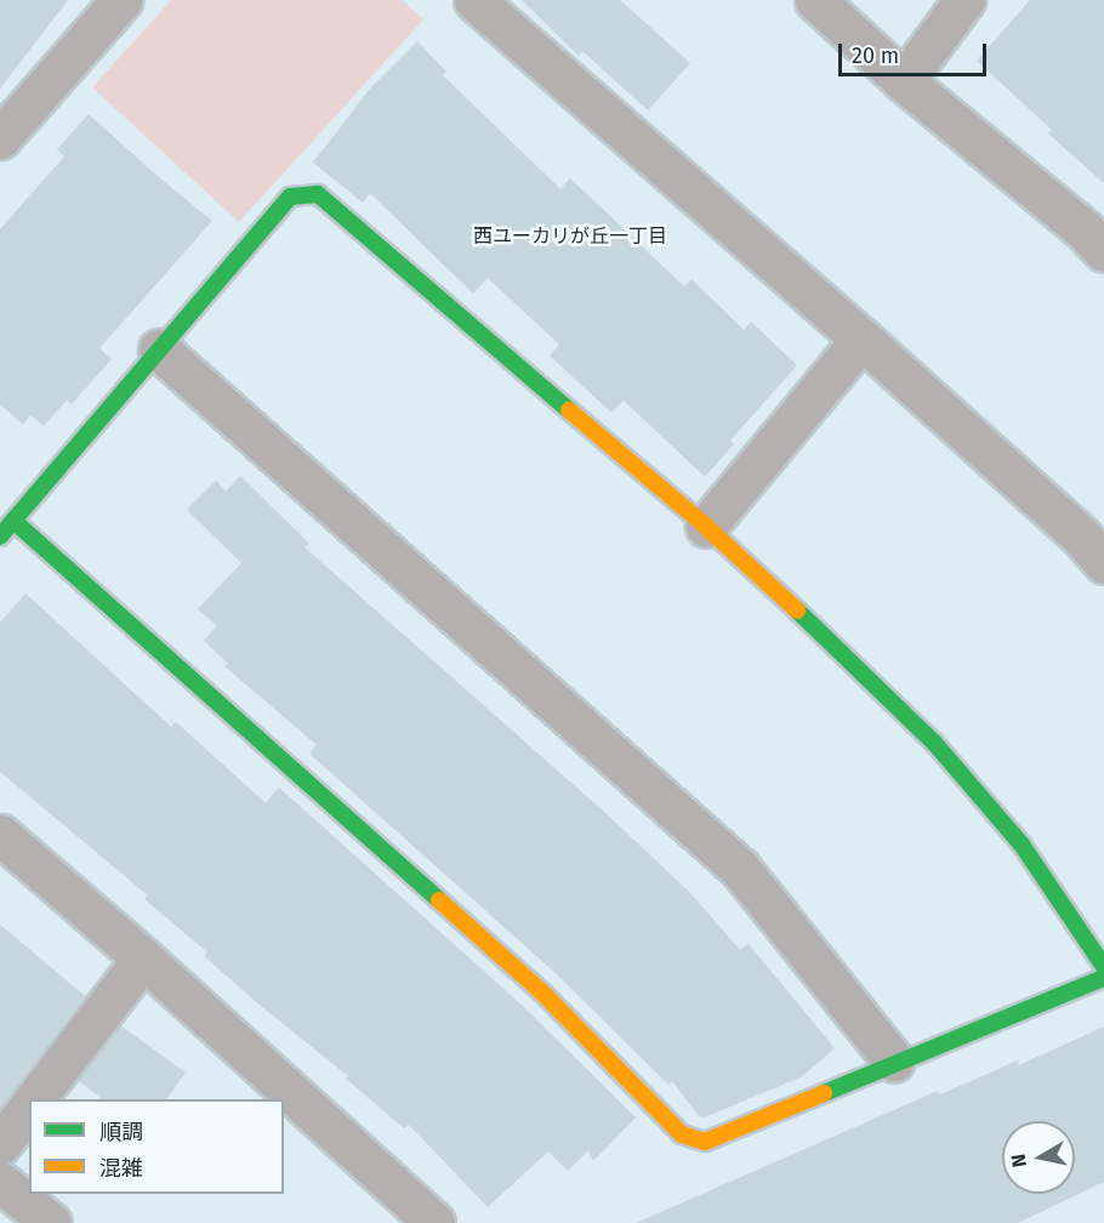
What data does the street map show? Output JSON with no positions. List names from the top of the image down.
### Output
{
  "districts": ["西ユーカリが丘一丁目"],
  "legend": ["順調", "混雑"],
  "scale_bar": "20 m",
  "north": "left"
}
